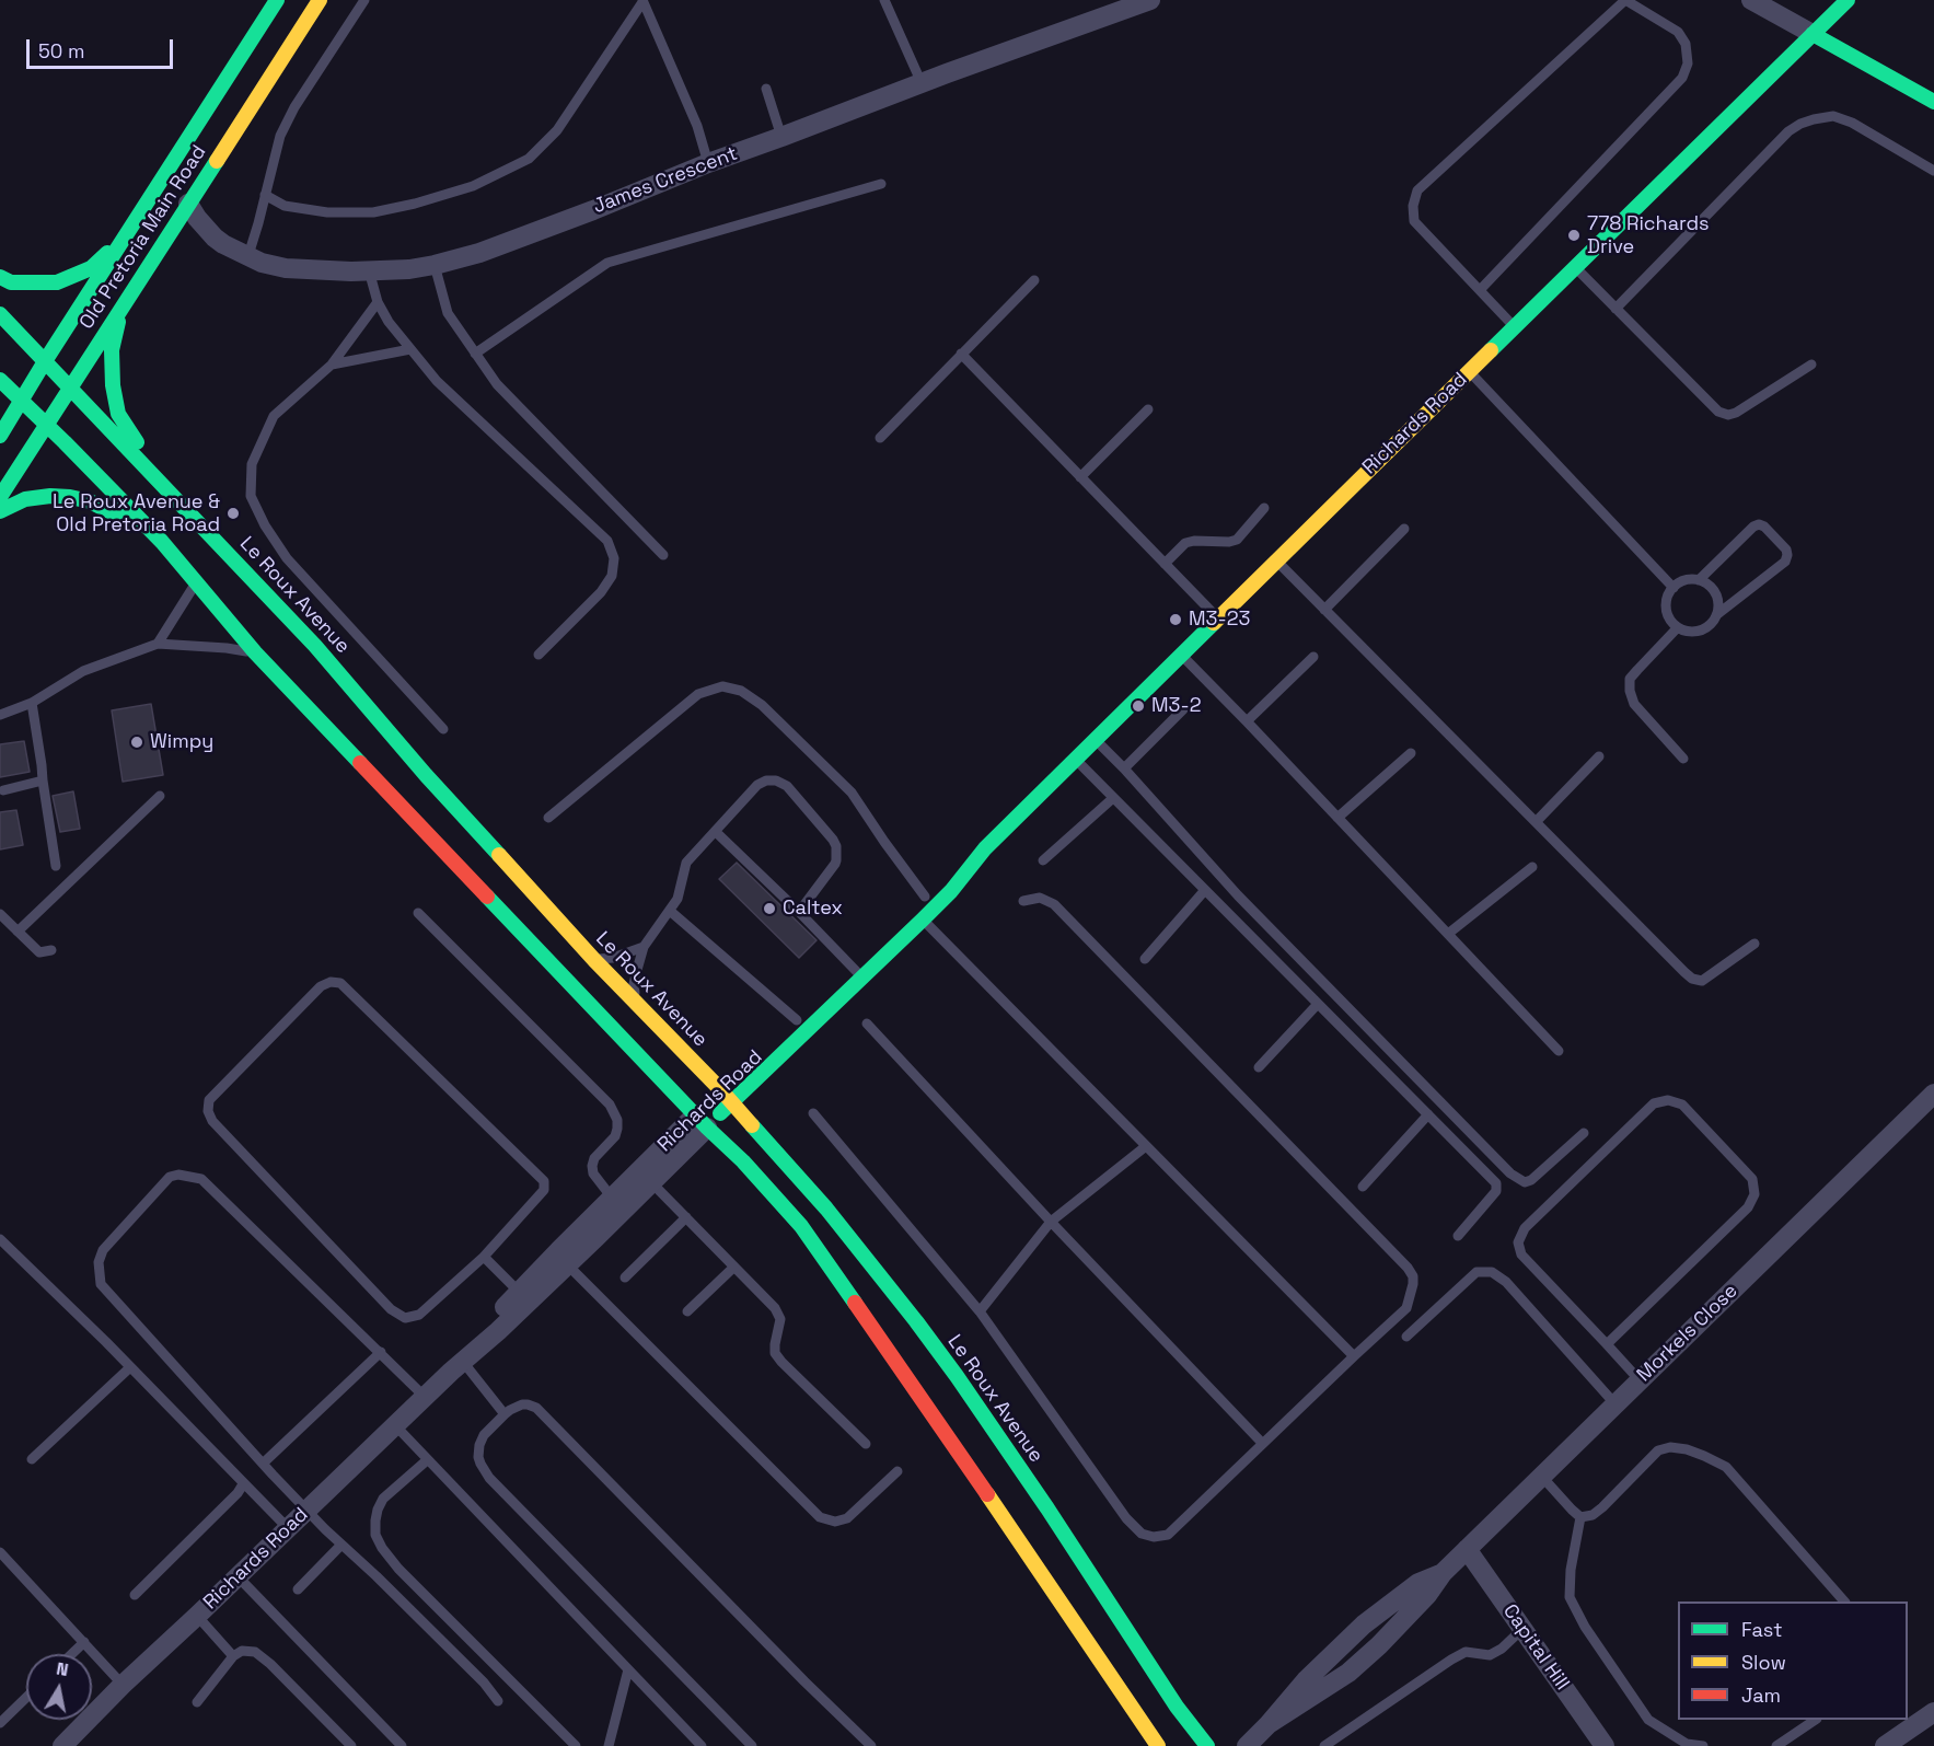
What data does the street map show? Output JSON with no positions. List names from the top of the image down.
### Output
{
  "streets": {
    "main road": ["Old Pretoria Main Road", "Richards Road", "Le Roux Avenue"],
    "street": ["James Crescent", "Morkels Close", "Capital Hill"]
  },
  "crossings": [
    ["James Crescent", "Old Pretoria Main Road"],
    ["Old Pretoria Main Road", "Le Roux Avenue"],
    ["Richards Road", "Le Roux Avenue"],
    ["Morkels Close", "Capital Hill"]
  ],
  "places": [
    "778 Richards Drive",
    "Le Roux Avenue & Old Pretoria Road",
    "M3-23",
    "M3-2",
    "Wimpy",
    "Caltex"
  ],
  "legend": ["Fast", "Slow", "Jam"],
  "scale_bar": "50 m",
  "north": "top"
}
